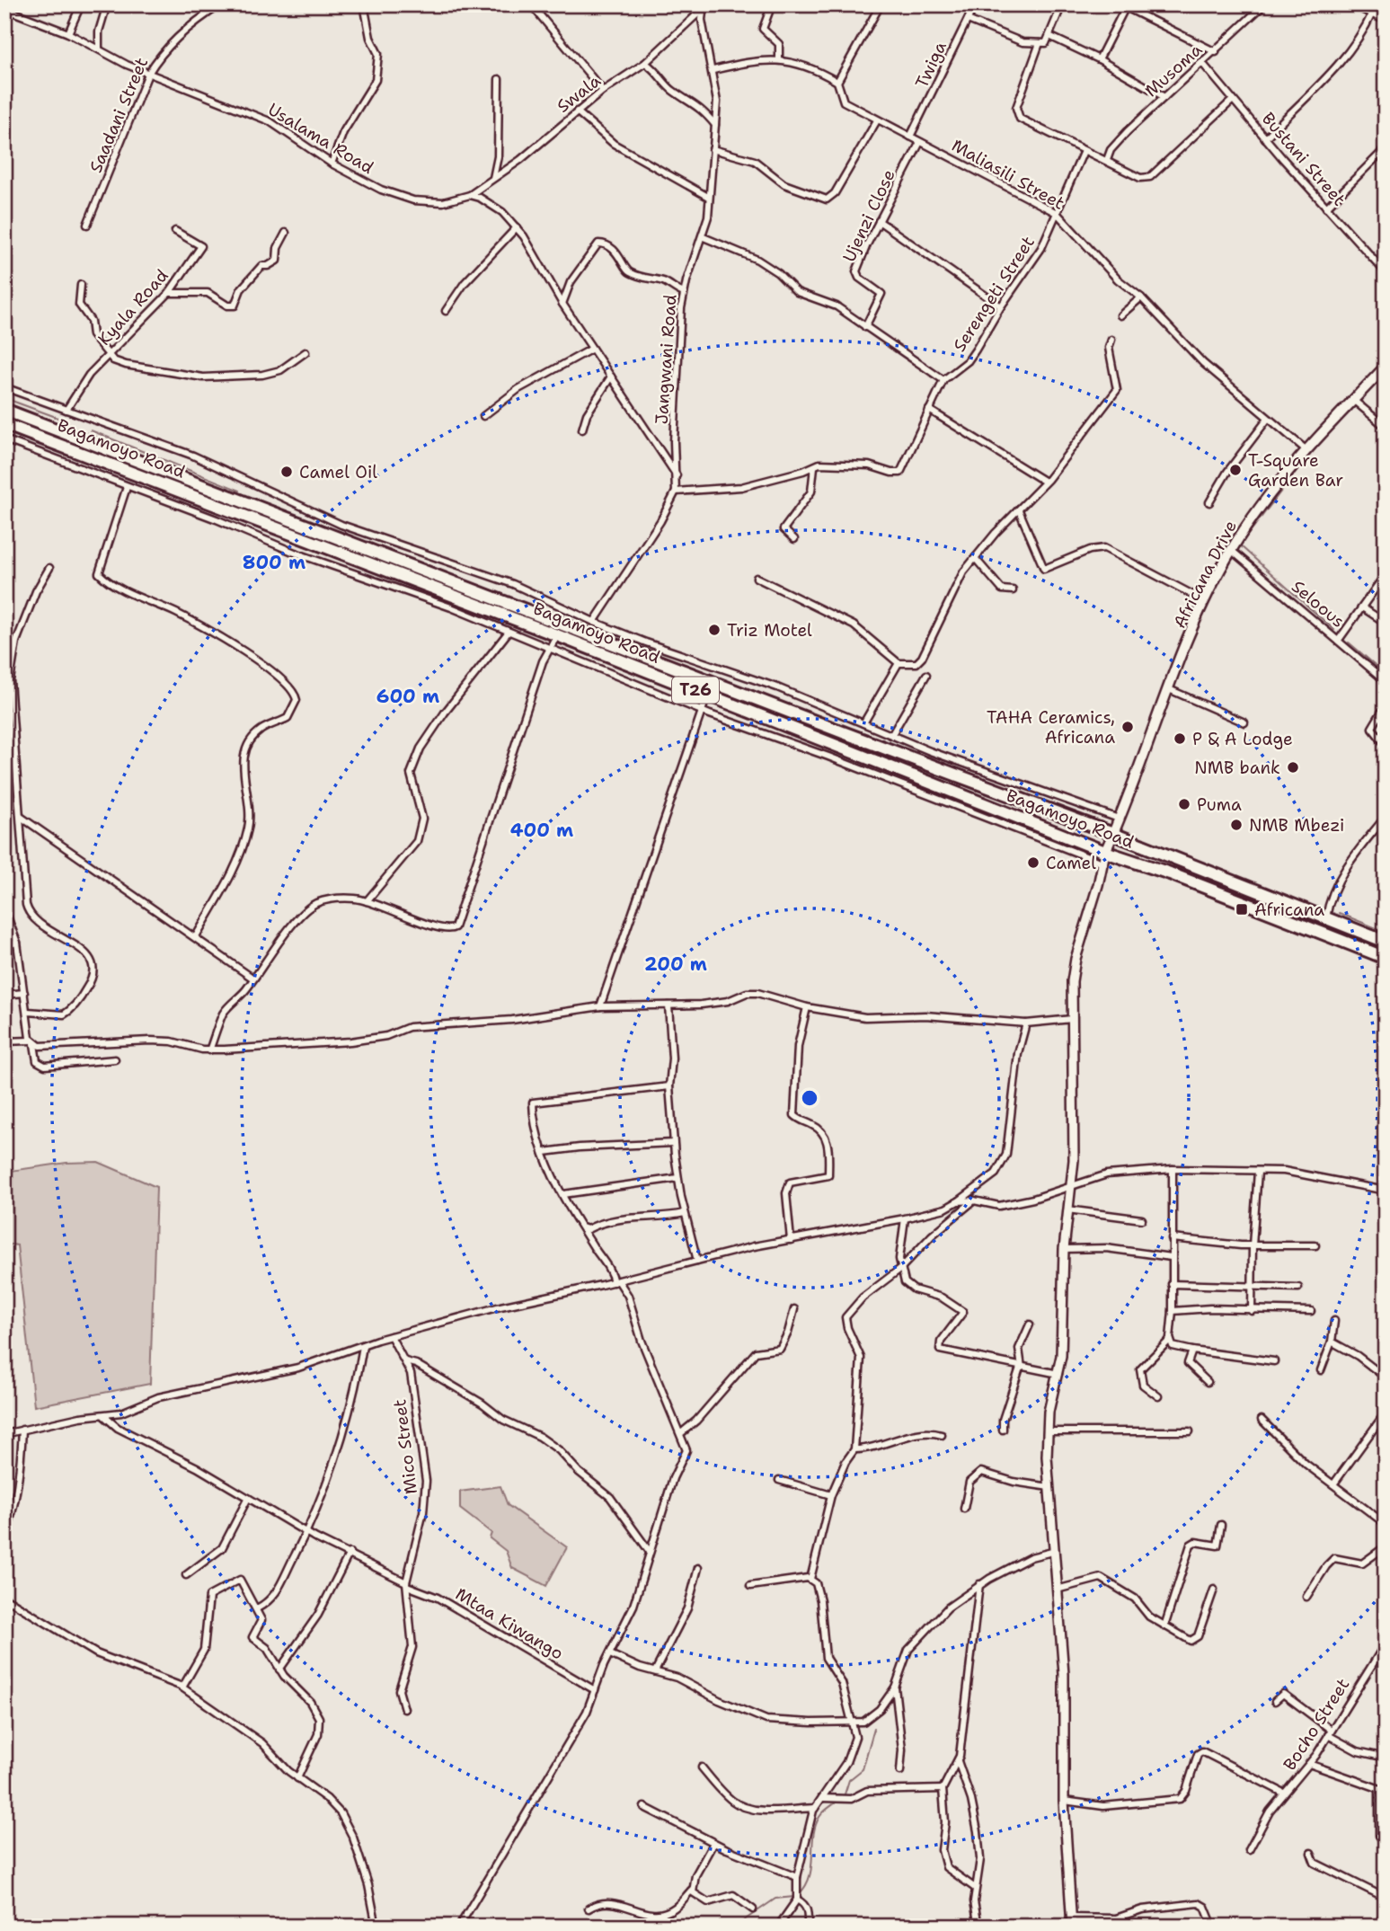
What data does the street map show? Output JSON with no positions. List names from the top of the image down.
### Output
{
  "streets": {
    "highway": ["Bagamoyo Road", "T26"],
    "main road": ["Africana Drive"],
    "street": [
      "Twiga",
      "Musoma",
      "Swala",
      "Saadani Street",
      "Usalama Road",
      "Bustani Street",
      "Maliasili Street",
      "Ujenzi Close",
      "Serengeti Street",
      "Kyala Road",
      "Jangwani Road",
      "Seloous",
      "Mico Street",
      "Mtaa Kiwango",
      "Bocho Street"
    ]
  },
  "crossings": [
    ["Twiga", "Maliasili Street"],
    ["Musoma", "Bustani Street"],
    ["Swala", "Usalama Road"],
    ["Swala", "Jangwani Road"],
    ["Saadani Street", "Usalama Road"],
    ["Maliasili Street", "Ujenzi Close"],
    ["Maliasili Street", "Serengeti Street"],
    ["Maliasili Street", "Africana Drive"],
    ["Serengeti Street", "Jangwani Road"],
    ["Bagamoyo Road", "Africana Drive"],
    ["Africana Drive", "Seloous"],
    ["Mico Street", "Mtaa Kiwango"]
  ],
  "places": {
    "other": [
      "T-Square Garden Bar",
      "Camel Oil",
      "Triz Motel",
      "TAHA Ceramics, Africana",
      "P & A Lodge",
      "NMB bank",
      "Puma",
      "NMB Mbezi",
      "Camel"
    ],
    "transit": ["Africana"]
  },
  "rings": [
    "800 m",
    "600 m",
    "400 m",
    "200 m"
  ]
}
